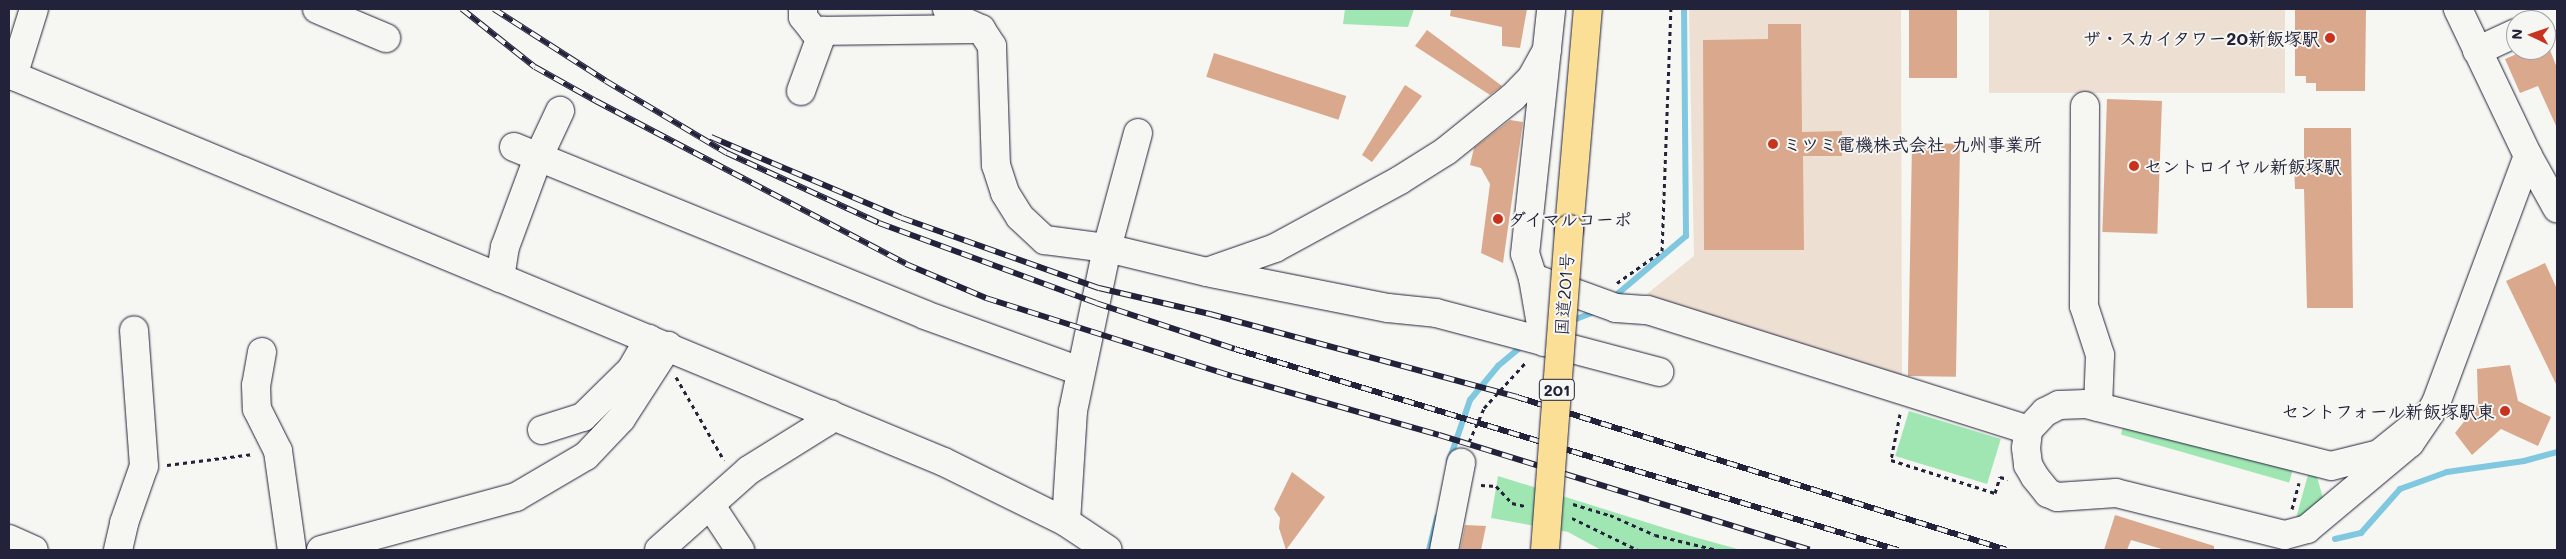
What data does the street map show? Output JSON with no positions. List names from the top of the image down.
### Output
{
  "streets": {
    "highway": ["国道201号", "201"]
  },
  "places": [
    "ザ・スカイタワー20新飯塚駅",
    "ミツミ電機株式会社 九州事業所",
    "セントロイヤル新飯塚駅",
    "ダイマルコーポ",
    "セントフォール新飯塚駅東"
  ],
  "north": "left"
}
